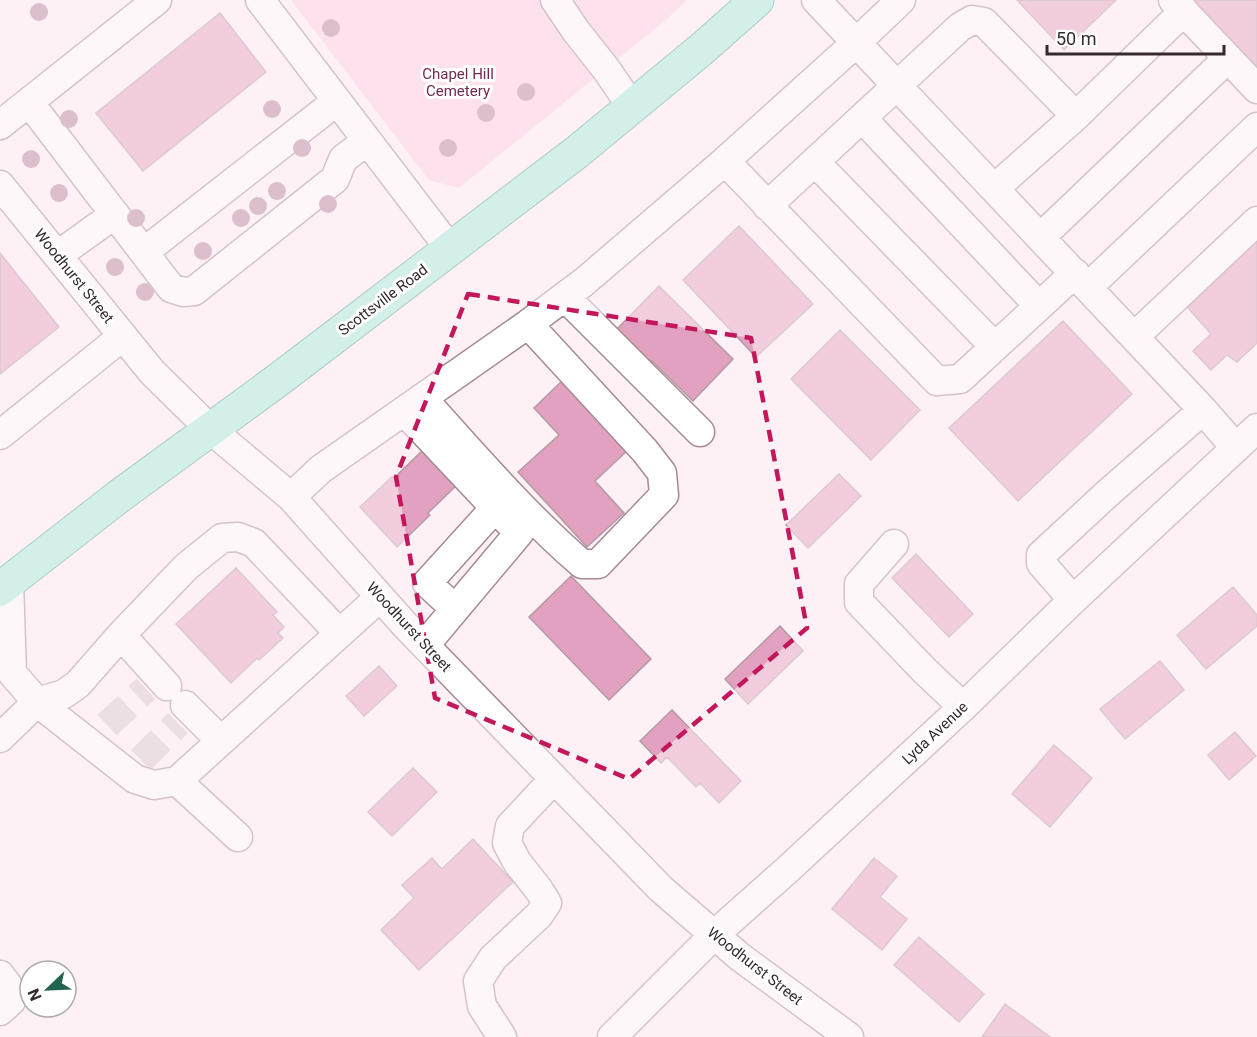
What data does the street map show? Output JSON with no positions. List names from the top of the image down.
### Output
{
  "streets": {
    "main road": ["Scottsville Road"],
    "street": ["Woodhurst Street", "Lyda Avenue"]
  },
  "crossings": [
    ["Woodhurst Street", "Scottsville Road"],
    ["Woodhurst Street", "Lyda Avenue"]
  ],
  "parks": ["Chapel Hill Cemetery"],
  "scale_bar": "50 m",
  "north": "bottom left"
}
